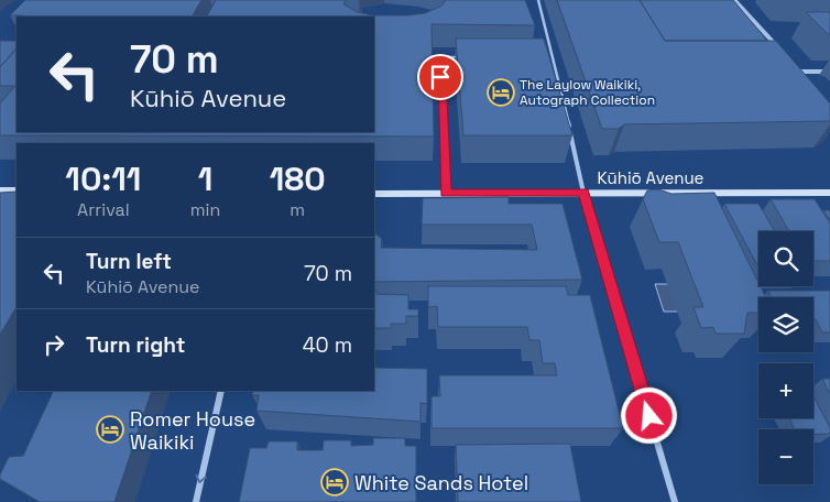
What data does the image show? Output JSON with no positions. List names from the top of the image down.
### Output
{
  "streets": {
    "street": ["Kūhiō Avenue"]
  },
  "places": {
    "hotel": ["The Laylow Waikiki, Autograph Collection", "Romer House Waikiki", "White Sands Hotel"]
  },
  "page": {
    "turn": ["70 m", "Kūhiō Avenue"],
    "eta": [
      "10:11",
      "Arrival",
      "1",
      "min",
      "180",
      "m"
    ],
    "map_buttons": ["+", "−"],
    "list": [
      {
        "name": "Turn left",
        "note": "Kūhiō Avenue",
        "value": "70 m"
      },
      {
        "name": "Turn right",
        "value": "40 m"
      }
    ]
  }
}
